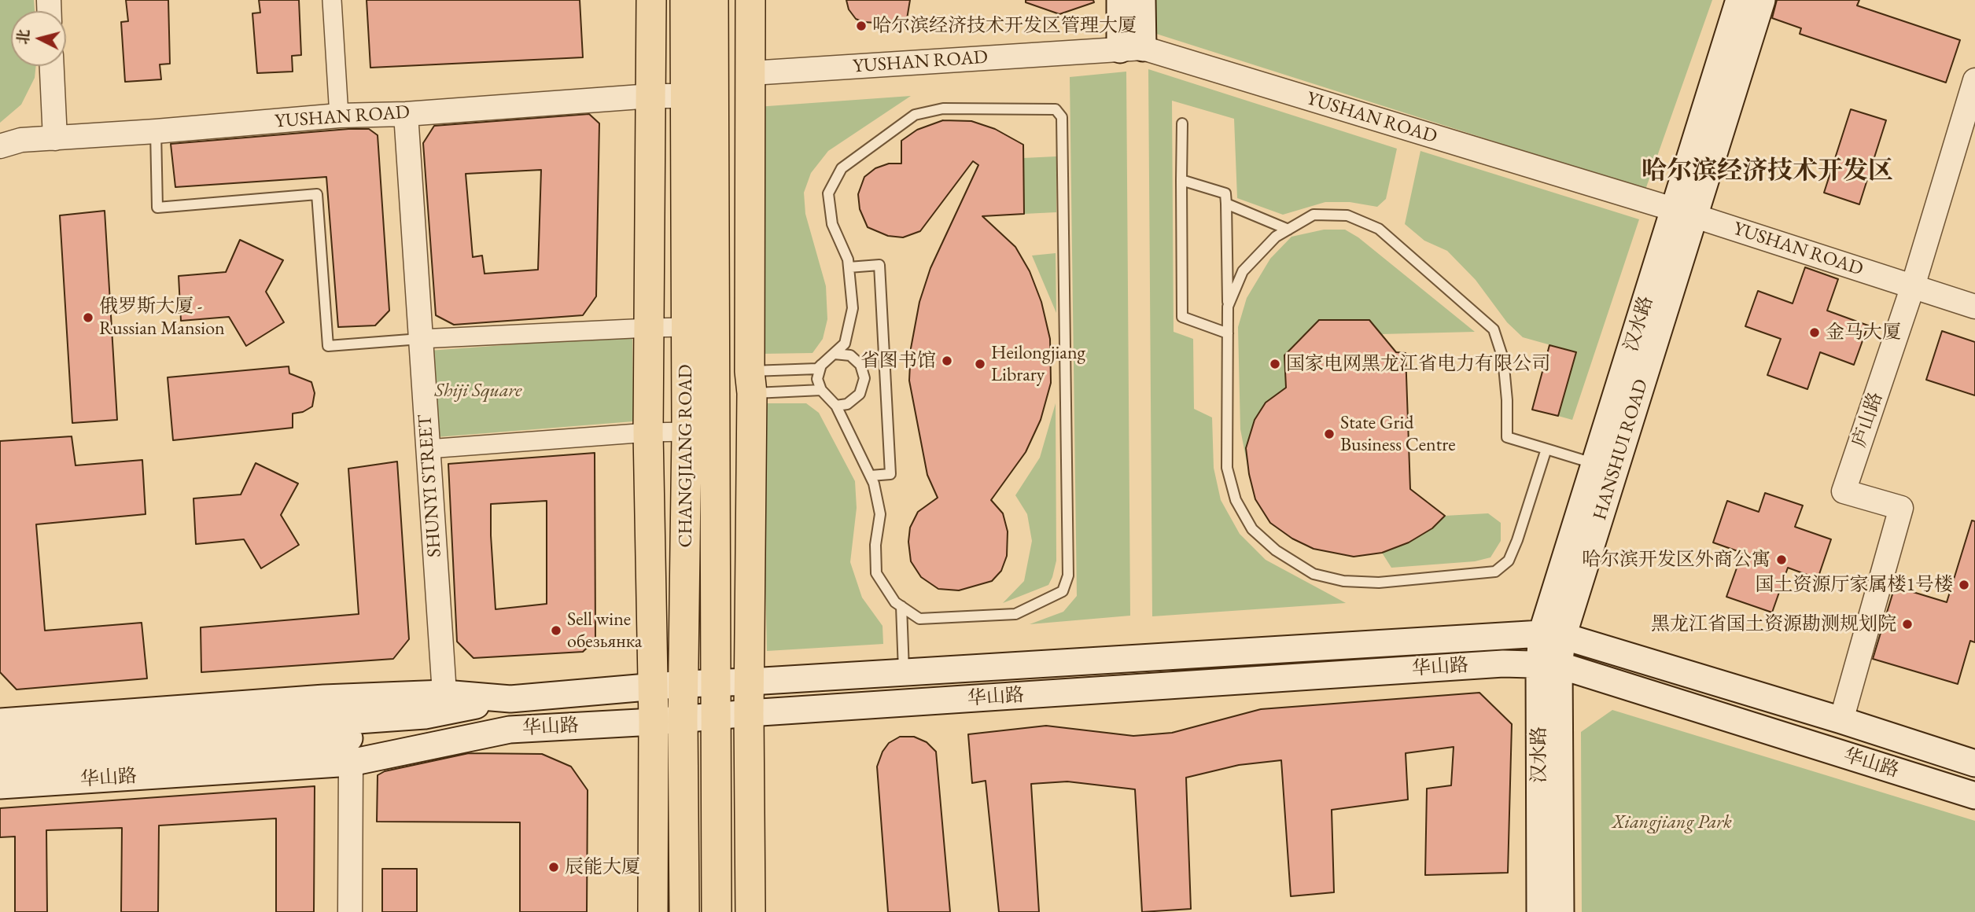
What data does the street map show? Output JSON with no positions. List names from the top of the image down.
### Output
{
  "streets": {
    "main road": [
      "汉水路",
      "HANSHUI ROAD",
      "CHANGJIANG ROAD",
      "华山路"
    ],
    "street": ["YUSHAN ROAD", "庐山路", "SHUNYI STREET"]
  },
  "crossings": [
    ["YUSHAN ROAD", "汉水路"],
    ["YUSHAN ROAD", "庐山路"],
    ["YUSHAN ROAD", "HANSHUI ROAD"],
    ["YUSHAN ROAD", "CHANGJIANG ROAD"],
    ["YUSHAN ROAD", "SHUNYI STREET"],
    ["汉水路", "HANSHUI ROAD"],
    ["汉水路", "华山路"],
    ["庐山路", "华山路"],
    ["HANSHUI ROAD", "华山路"],
    ["CHANGJIANG ROAD", "华山路"],
    ["SHUNYI STREET", "华山路"]
  ],
  "districts": ["哈尔滨经济技术开发区"],
  "parks": ["Shiji Square", "Xiangjiang Park"],
  "places": [
    "哈尔滨经济技术开发区管理大厦",
    "俄罗斯大厦 - Russian Mansion",
    "金马大厦",
    "省图书馆",
    "Heilongjiang Library",
    "国家电网黑龙江省电力有限公司",
    "State Grid Business Centre",
    "哈尔滨开发区外商公寓",
    "国土资源厅家属楼1号楼",
    "黑龙江省国土资源勘测规划院",
    "Sell wine обезьянка",
    "辰能大厦"
  ],
  "north": "left"
}
